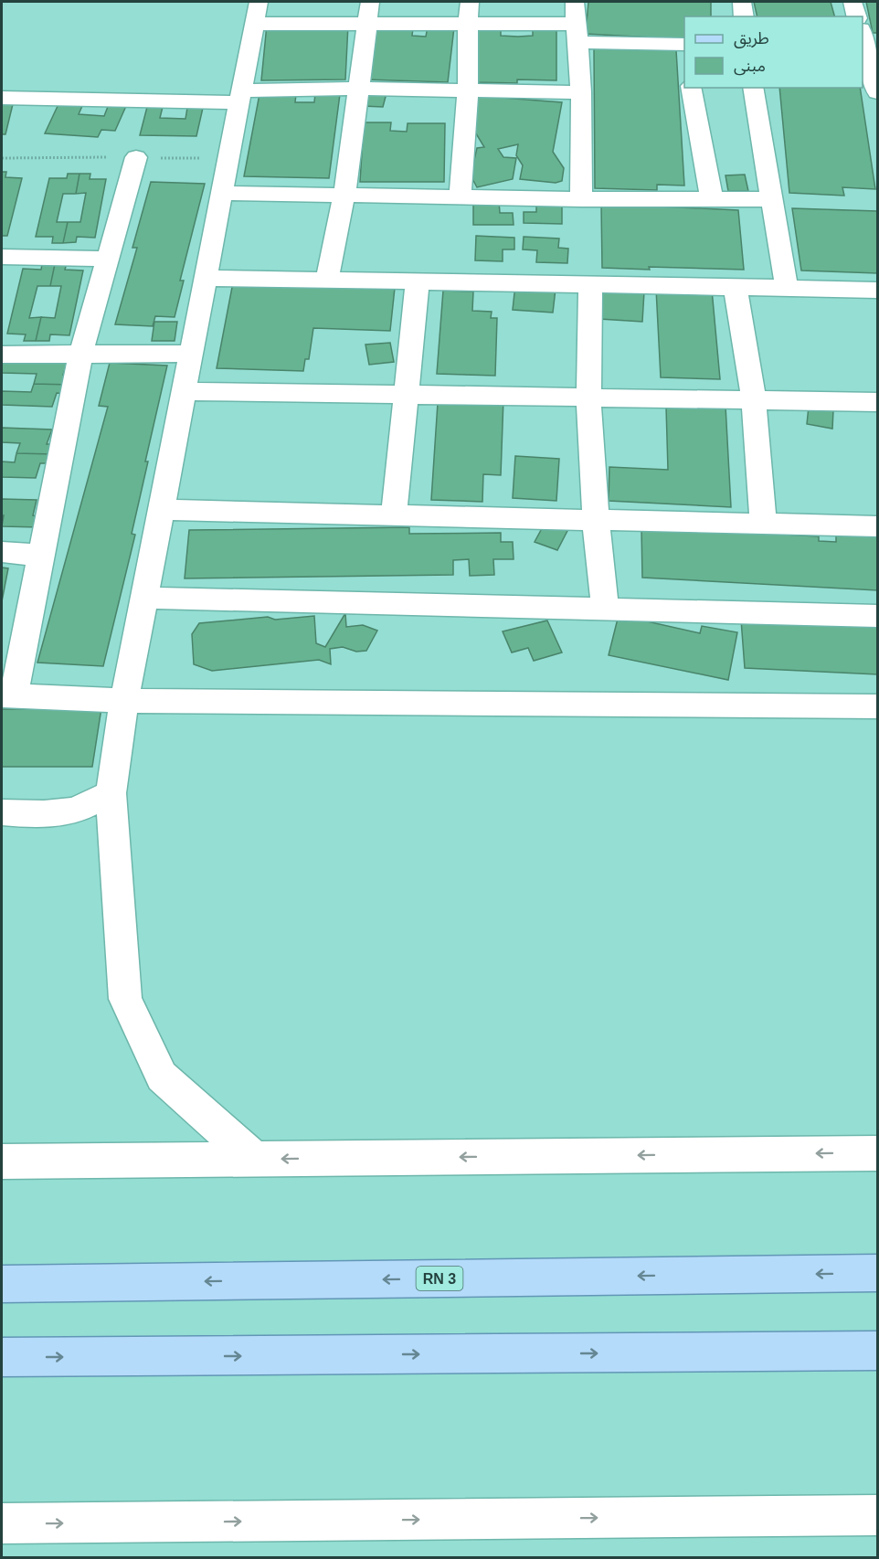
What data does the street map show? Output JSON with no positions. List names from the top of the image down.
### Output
{
  "streets": {
    "main road": ["RN 3"]
  },
  "legend": ["طريق", "مبنى"]
}
